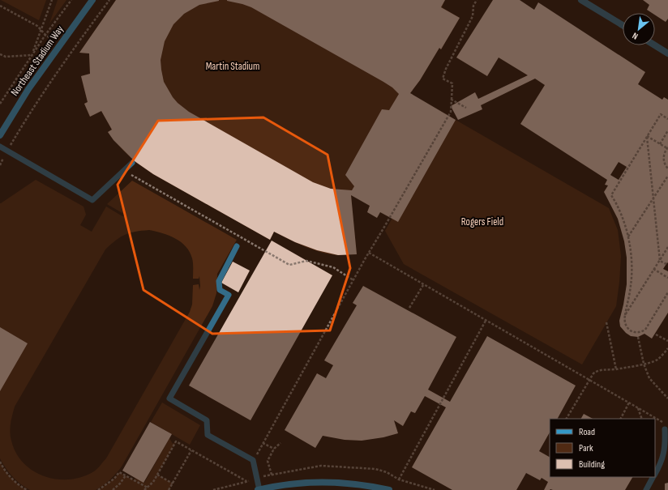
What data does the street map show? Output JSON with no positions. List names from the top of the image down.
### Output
{
  "streets": {
    "main road": ["Northeast Stadium Way"]
  },
  "parks": ["Martin Stadium", "Rogers Field"],
  "legend": ["Road", "Park", "Building"],
  "north": "bottom left"
}
